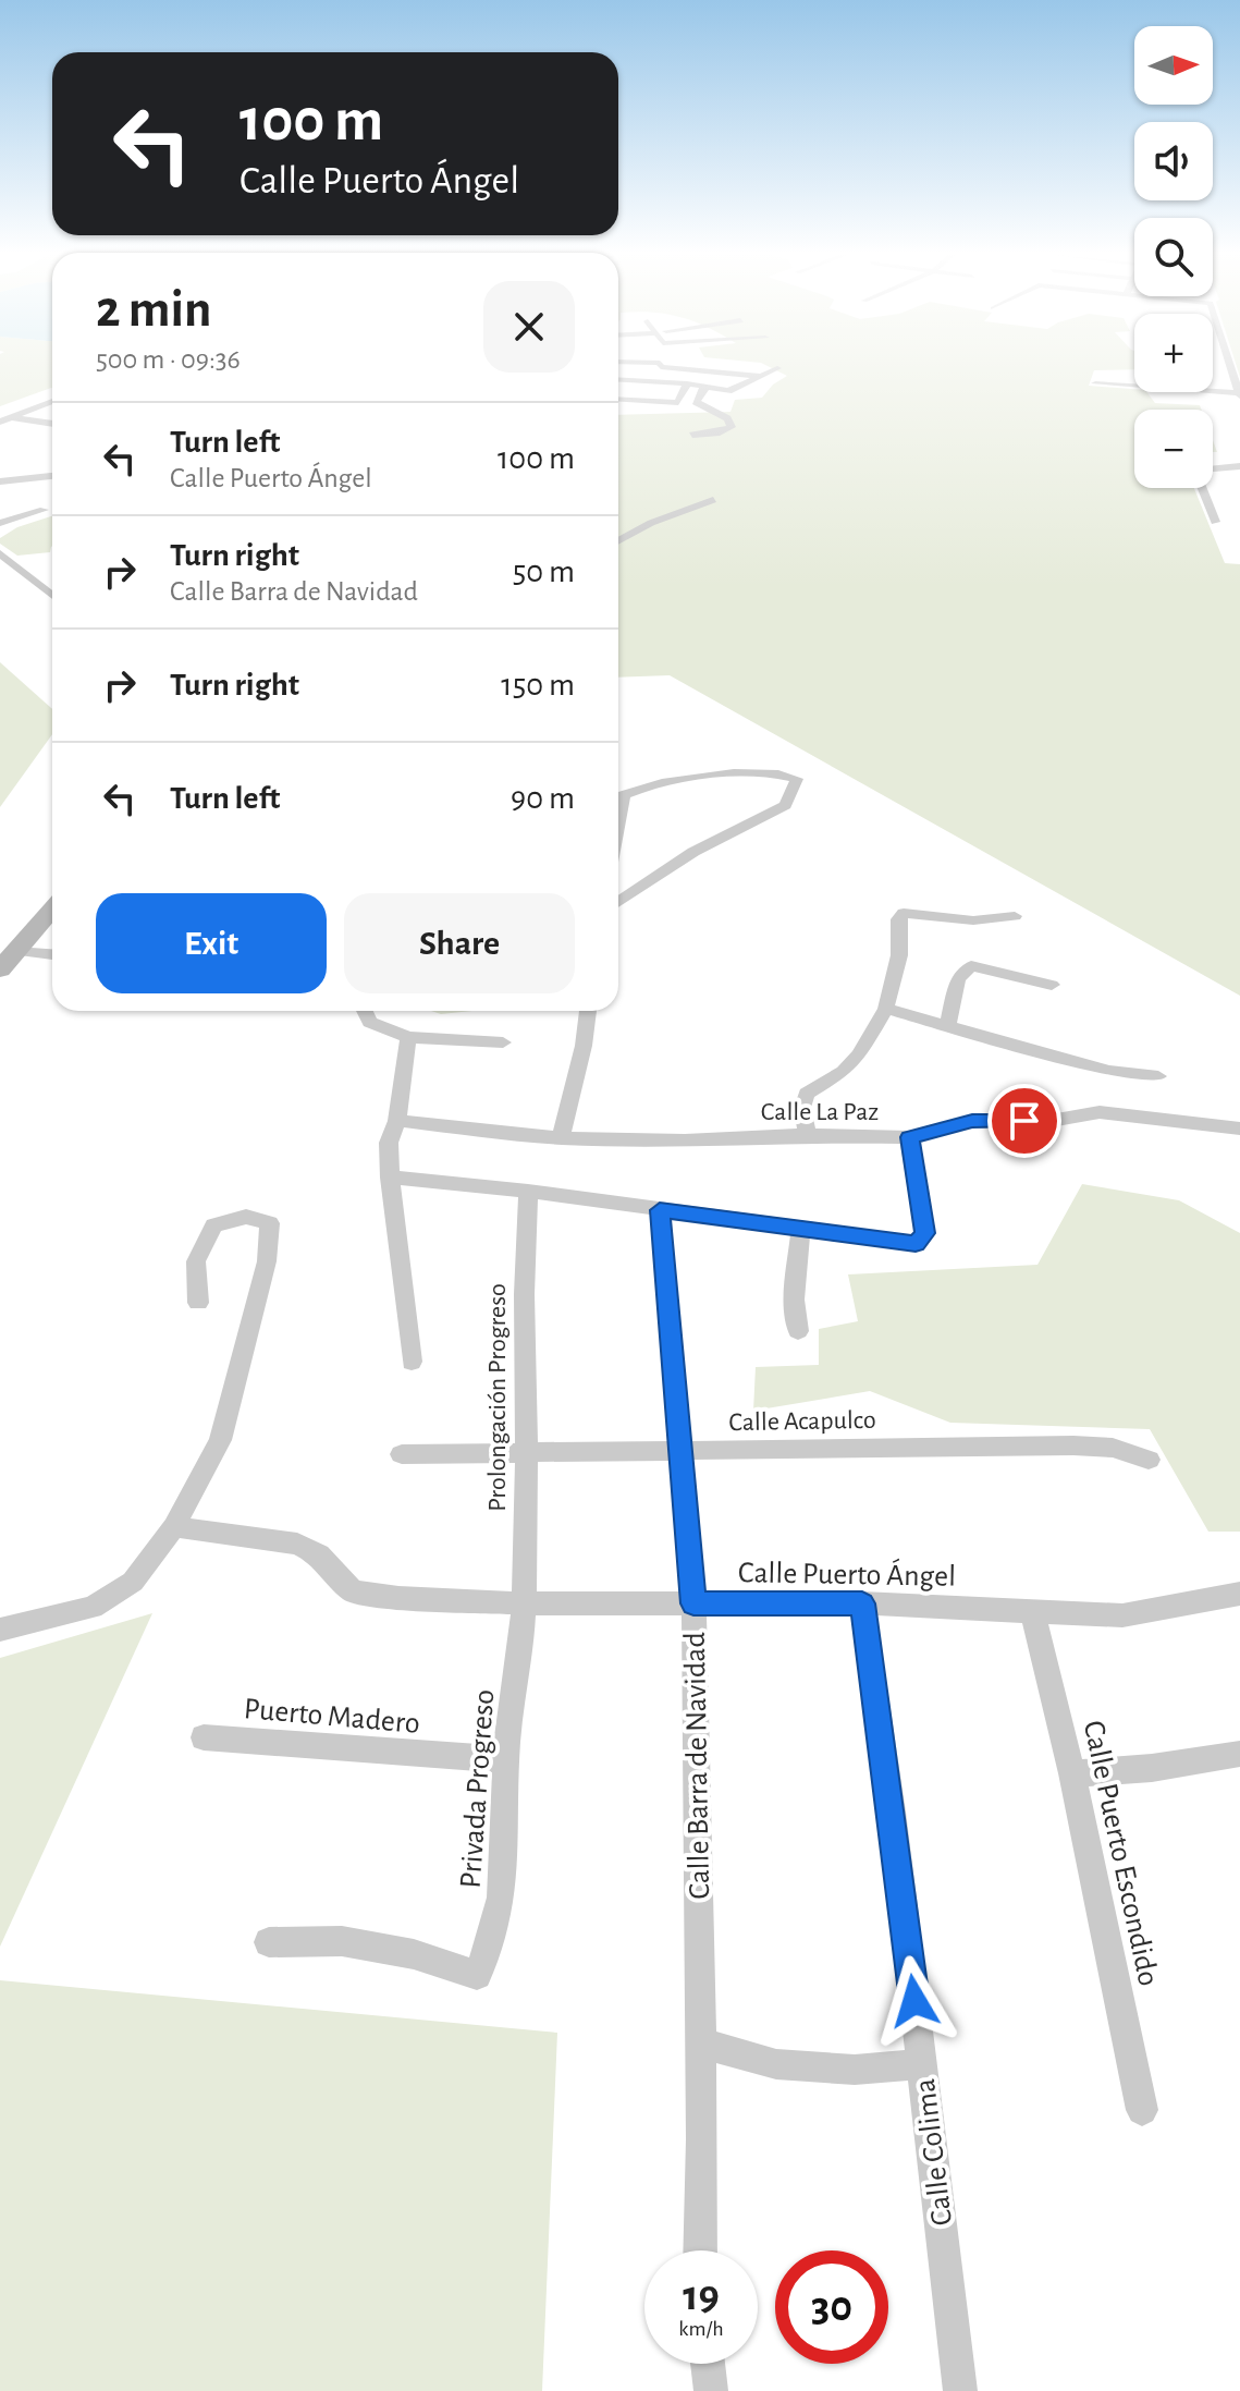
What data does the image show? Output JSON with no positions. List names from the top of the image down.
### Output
{
  "streets": {
    "street": [
      "Calle La Paz",
      "Prolongación Progreso",
      "Calle Acapulco",
      "Calle Puerto Ángel",
      "Puerto Madero",
      "Calle Barra de Navidad",
      "Privada Progreso",
      "Calle Puerto Escondido",
      "Calle Colima"
    ]
  },
  "crossings": [
    ["Prolongación Progreso", "Calle Acapulco"],
    ["Prolongación Progreso", "Calle Puerto Ángel"],
    ["Prolongación Progreso", "Privada Progreso"],
    ["Calle Acapulco", "Calle Barra de Navidad"],
    ["Calle Puerto Ángel", "Calle Barra de Navidad"],
    ["Calle Puerto Ángel", "Privada Progreso"],
    ["Calle Puerto Ángel", "Calle Puerto Escondido"],
    ["Calle Puerto Ángel", "Calle Colima"],
    ["Puerto Madero", "Privada Progreso"]
  ],
  "north": "right",
  "page": {
    "map_buttons": ["+", "−"],
    "turn": ["100 m", "Calle Puerto Ángel"],
    "heading": ["2 min", "500 m · 09:36"],
    "list": [
      {
        "name": "Turn left",
        "note": "Calle Puerto Ángel",
        "value": "100 m"
      },
      {
        "name": "Turn right",
        "note": "Calle Barra de Navidad",
        "value": "50 m"
      },
      {
        "name": "Turn right",
        "value": "150 m"
      },
      {
        "name": "Turn left",
        "value": "90 m"
      }
    ],
    "buttons": ["Exit", "Share"],
    "speed": "19 km/h",
    "limit": "30"
  }
}
